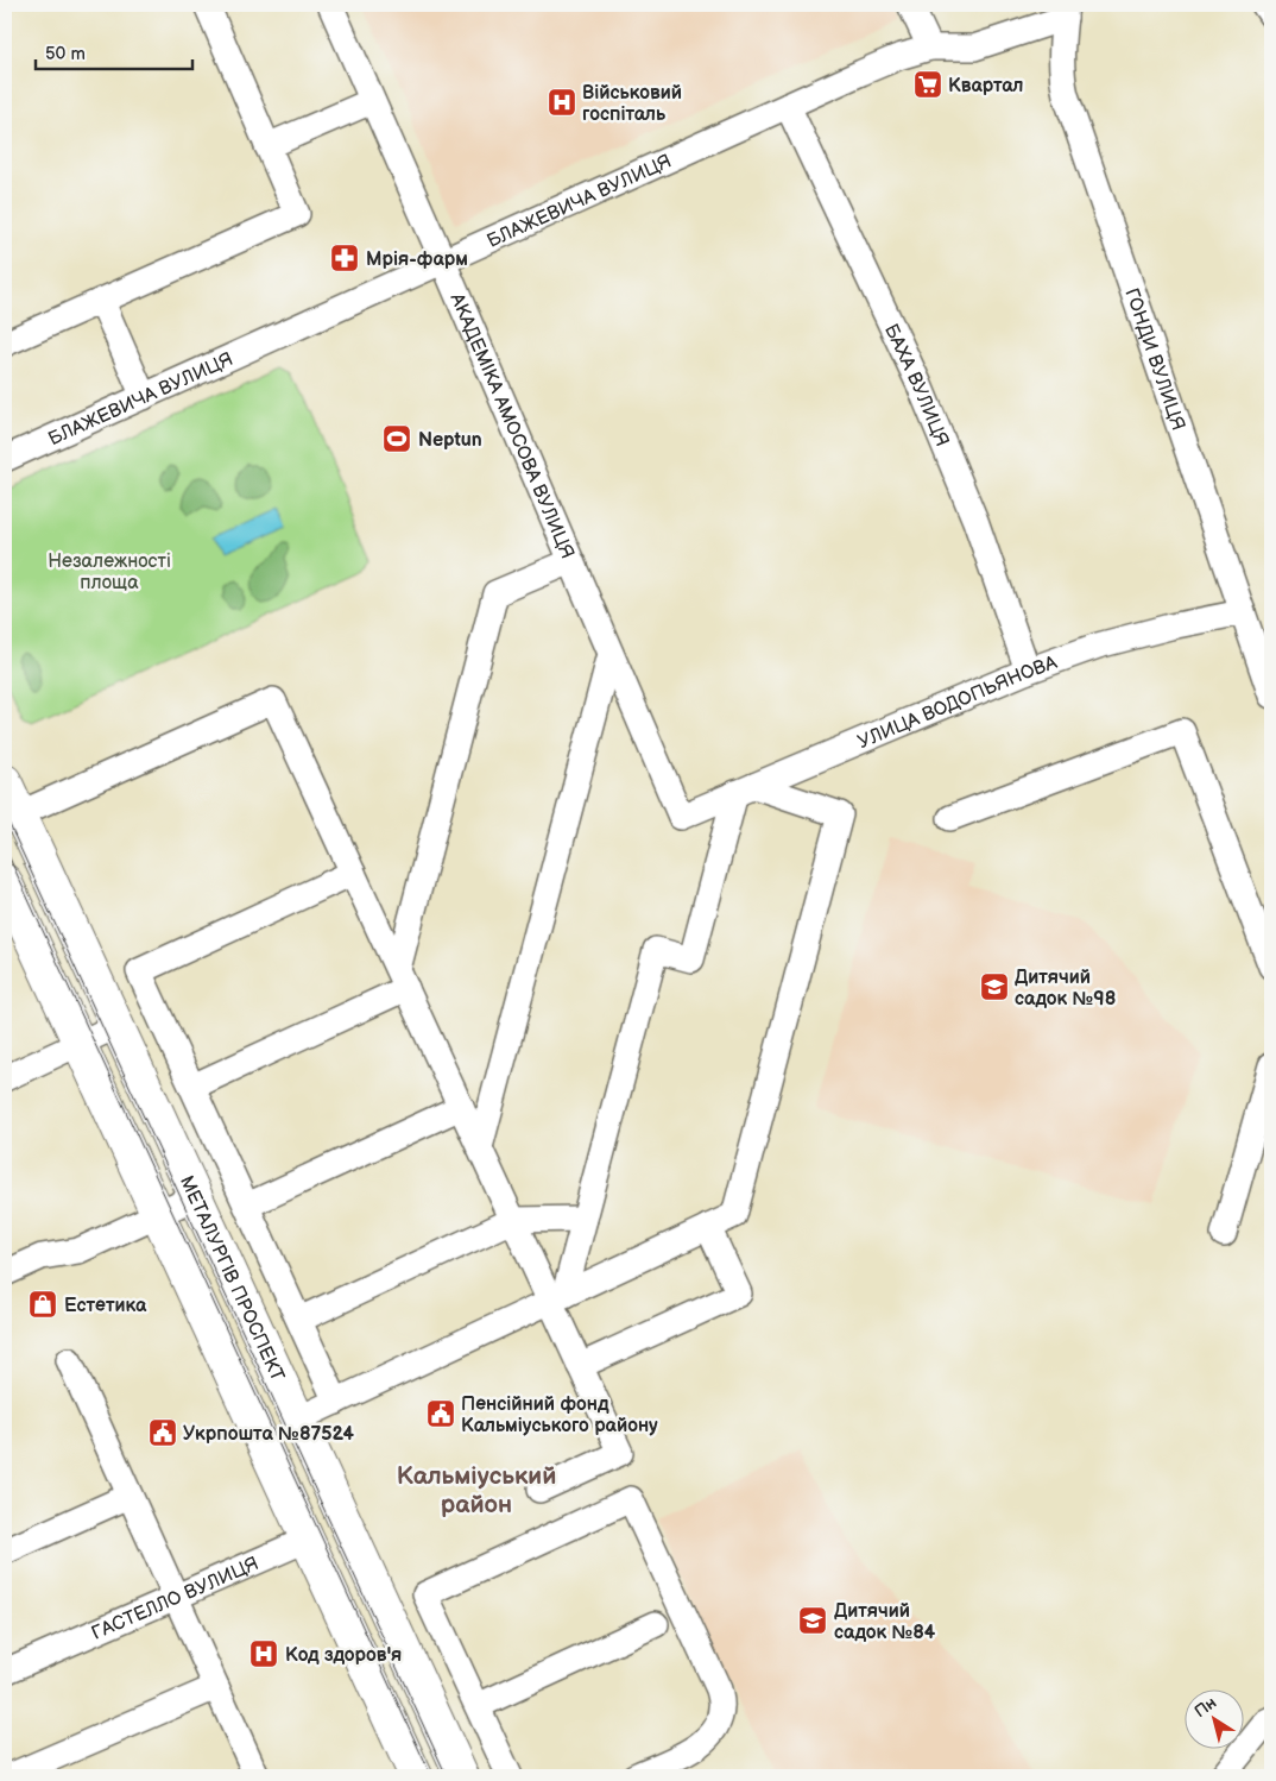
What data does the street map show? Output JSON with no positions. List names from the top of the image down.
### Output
{
  "streets": {
    "main road": ["МЕТАЛУРГІВ ПРОСПЕКТ", "ГАСТЕЛЛО ВУЛИЦЯ"],
    "street": [
      "БЛАЖЕВИЧА ВУЛИЦЯ",
      "ГОНДИ ВУЛИЦЯ",
      "БАХА ВУЛИЦЯ",
      "АКАДЕМІКА АМОСОВА ВУЛИЦЯ",
      "УЛИЦА ВОДОПЬЯНОВА"
    ]
  },
  "crossings": [
    ["БЛАЖЕВИЧА ВУЛИЦЯ", "ГОНДИ ВУЛИЦЯ"],
    ["БЛАЖЕВИЧА ВУЛИЦЯ", "БАХА ВУЛИЦЯ"],
    ["БЛАЖЕВИЧА ВУЛИЦЯ", "АКАДЕМІКА АМОСОВА ВУЛИЦЯ"],
    ["ГОНДИ ВУЛИЦЯ", "УЛИЦА ВОДОПЬЯНОВА"],
    ["БАХА ВУЛИЦЯ", "УЛИЦА ВОДОПЬЯНОВА"],
    ["АКАДЕМІКА АМОСОВА ВУЛИЦЯ", "УЛИЦА ВОДОПЬЯНОВА"],
    ["МЕТАЛУРГІВ ПРОСПЕКТ", "ГАСТЕЛЛО ВУЛИЦЯ"]
  ],
  "districts": ["Кальміуський район"],
  "parks": ["Незалежності площа"],
  "places": {
    "supermarket": ["Квартал"],
    "hospital": ["Військовий госпіталь", "Код здоров'я"],
    "pharmacy": ["Мрія-фарм"],
    "sports": ["Neptun"],
    "school or university": ["Дитячий садок №98", "Дитячий садок №84"],
    "shop": ["Естетика"],
    "public building": ["Пенсійний фонд Кальміуського району", "Укрпошта №87524"]
  },
  "scale_bar": "50 m",
  "north": "top left"
}
